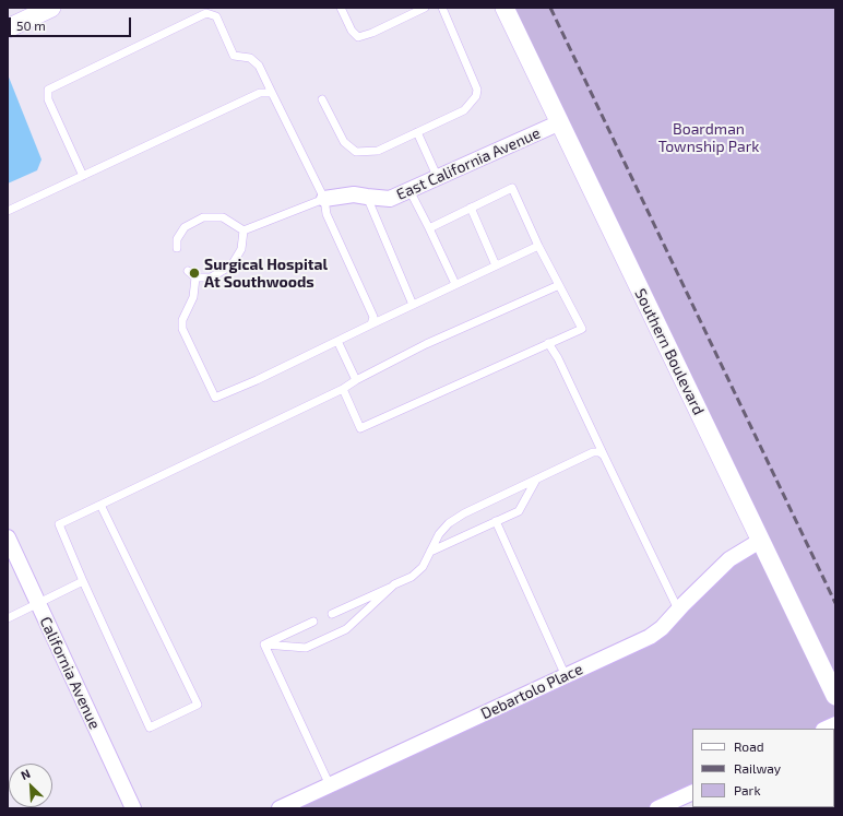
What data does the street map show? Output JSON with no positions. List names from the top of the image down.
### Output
{
  "streets": {
    "street": [
      "East California Avenue",
      "Southern Boulevard",
      "California Avenue",
      "Debartolo Place"
    ]
  },
  "crossings": [
    ["East California Avenue", "Southern Boulevard"],
    ["Southern Boulevard", "Debartolo Place"]
  ],
  "parks": ["Boardman Township Park"],
  "places": ["Surgical Hospital At Southwoods"],
  "legend": ["Road", "Railway", "Park"],
  "scale_bar": "50 m",
  "north": "top left"
}
